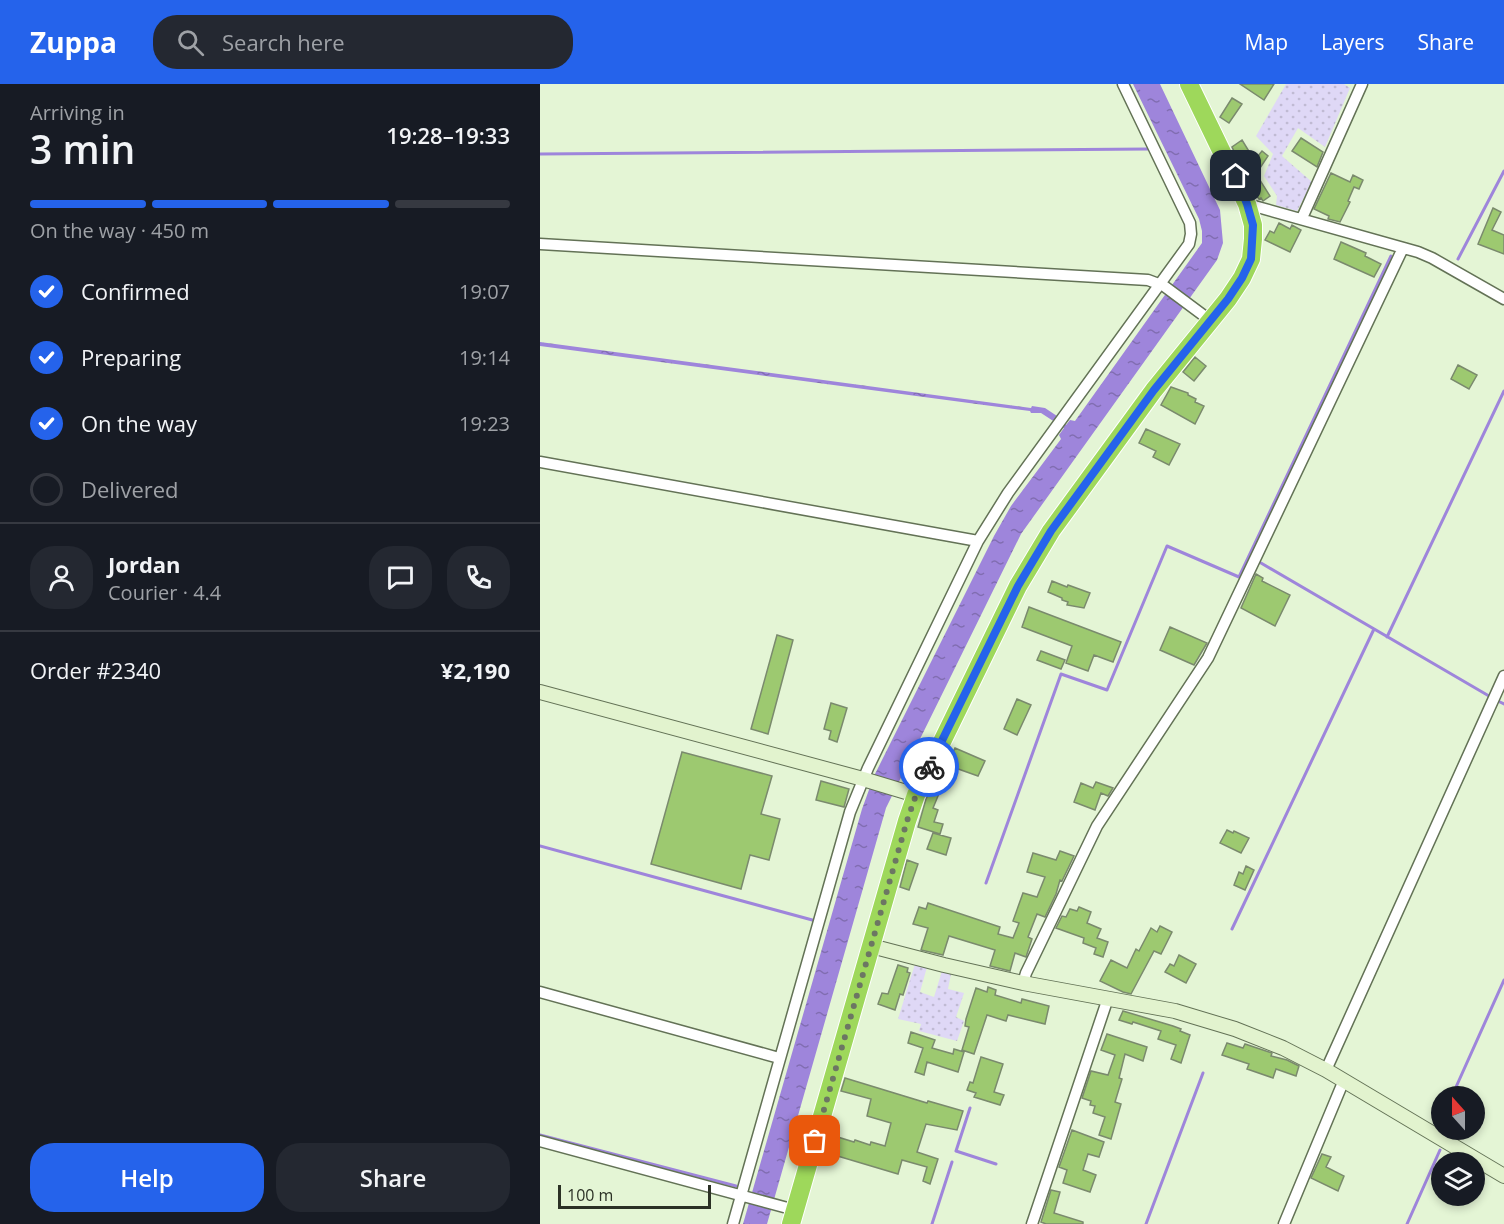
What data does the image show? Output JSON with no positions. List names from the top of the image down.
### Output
{
  "scale_bar": "100 m",
  "north": "top",
  "page": {
    "header": "Zuppa",
    "search": "Search here",
    "nav": ["Map", "Layers", "Share"],
    "heading": ["3 min", "Arriving in", "19:28–19:33"],
    "panel": [
      "Jordan",
      "Courier · 4.4",
      "Order #2340",
      "¥2,190"
    ],
    "bar": "On the way · 450 m",
    "list": [
      ["Confirmed", "19:07"],
      ["Preparing", "19:14"],
      ["On the way", "19:23"],
      "Delivered"
    ],
    "buttons": ["Help", "Share"],
    "scale": "100 m"
  }
}
